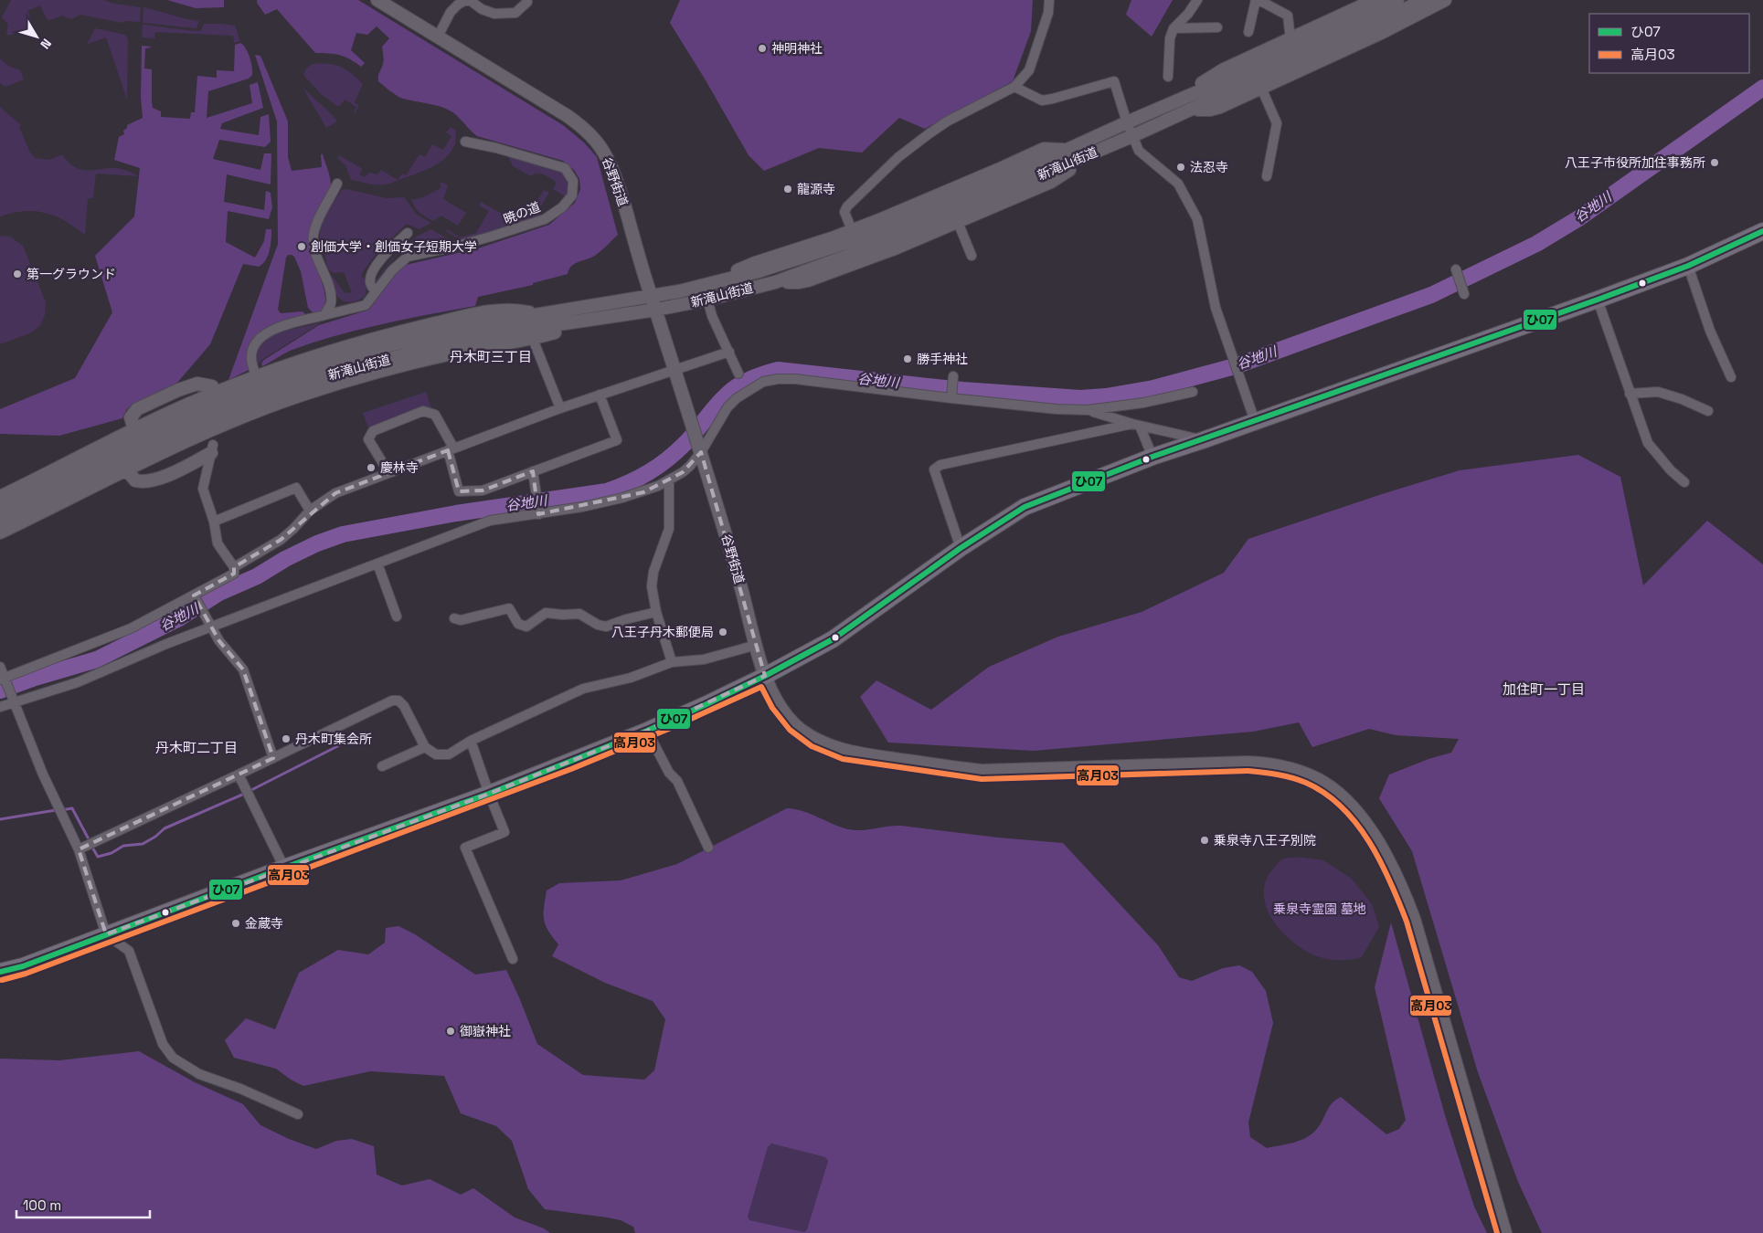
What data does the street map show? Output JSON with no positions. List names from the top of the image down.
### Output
{
  "streets": {
    "main road": ["新滝山街道", "谷野街道"],
    "street": ["暁の道"]
  },
  "crossings": [
    ["新滝山街道", "谷野街道"]
  ],
  "districts": ["丹木町三丁目", "加住町一丁目", "丹木町二丁目"],
  "water": ["谷地川"],
  "parks": ["乗泉寺霊園 墓地"],
  "places": [
    "神明神社",
    "八王子市役所加住事務所",
    "法忍寺",
    "龍源寺",
    "創価大学・創価女子短期大学",
    "第一グラウンド",
    "勝手神社",
    "慶林寺",
    "八王子丹木郵便局",
    "丹木町集会所",
    "乗泉寺八王子別院",
    "金蔵寺",
    "御嶽神社"
  ],
  "lines": ["transit line ひ07", "transit line 高月03"],
  "legend": ["ひ07", "高月03"],
  "scale_bar": "100 m",
  "north": "bottom right"
}
